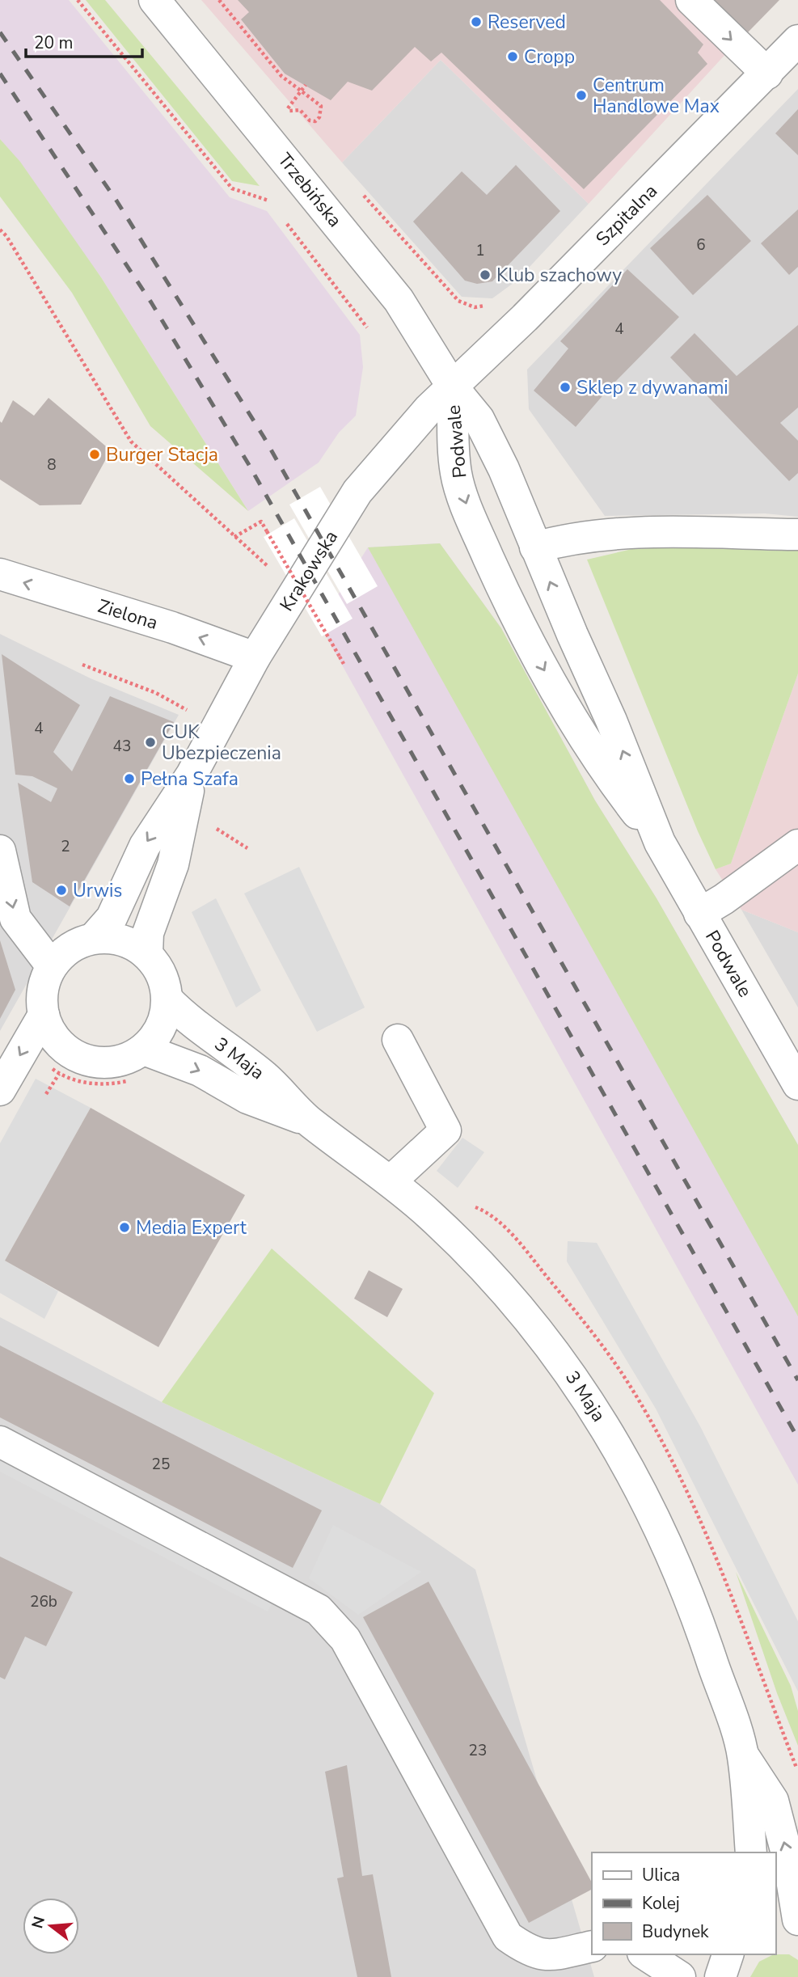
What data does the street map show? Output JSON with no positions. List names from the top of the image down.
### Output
{
  "streets": {
    "street": [
      "Trzebińska",
      "Szpitalna",
      "Podwale",
      "Krakowska",
      "Zielona",
      "3 Maja"
    ]
  },
  "crossings": [
    ["Trzebińska", "Szpitalna"],
    ["Trzebińska", "Podwale"],
    ["Trzebińska", "Krakowska"],
    ["Szpitalna", "Podwale"],
    ["Szpitalna", "Krakowska"],
    ["Podwale", "Krakowska"],
    ["Krakowska", "Zielona"],
    ["Krakowska", "3 Maja"]
  ],
  "one_way": ["Zielona"],
  "places": [
    "Reserved",
    "Cropp",
    "Centrum Handlowe Max",
    "Klub szachowy",
    "Sklep z dywanami",
    "Burger Stacja",
    "CUK Ubezpieczenia",
    "Pełna Szafa",
    "Urwis",
    "Media Expert"
  ],
  "house_numbers": [
    "6",
    "1",
    "4",
    "8",
    "4",
    "43",
    "2",
    "25",
    "26b",
    "23"
  ],
  "legend": ["Ulica", "Kolej", "Budynek"],
  "scale_bar": "20 m",
  "north": "left"
}
